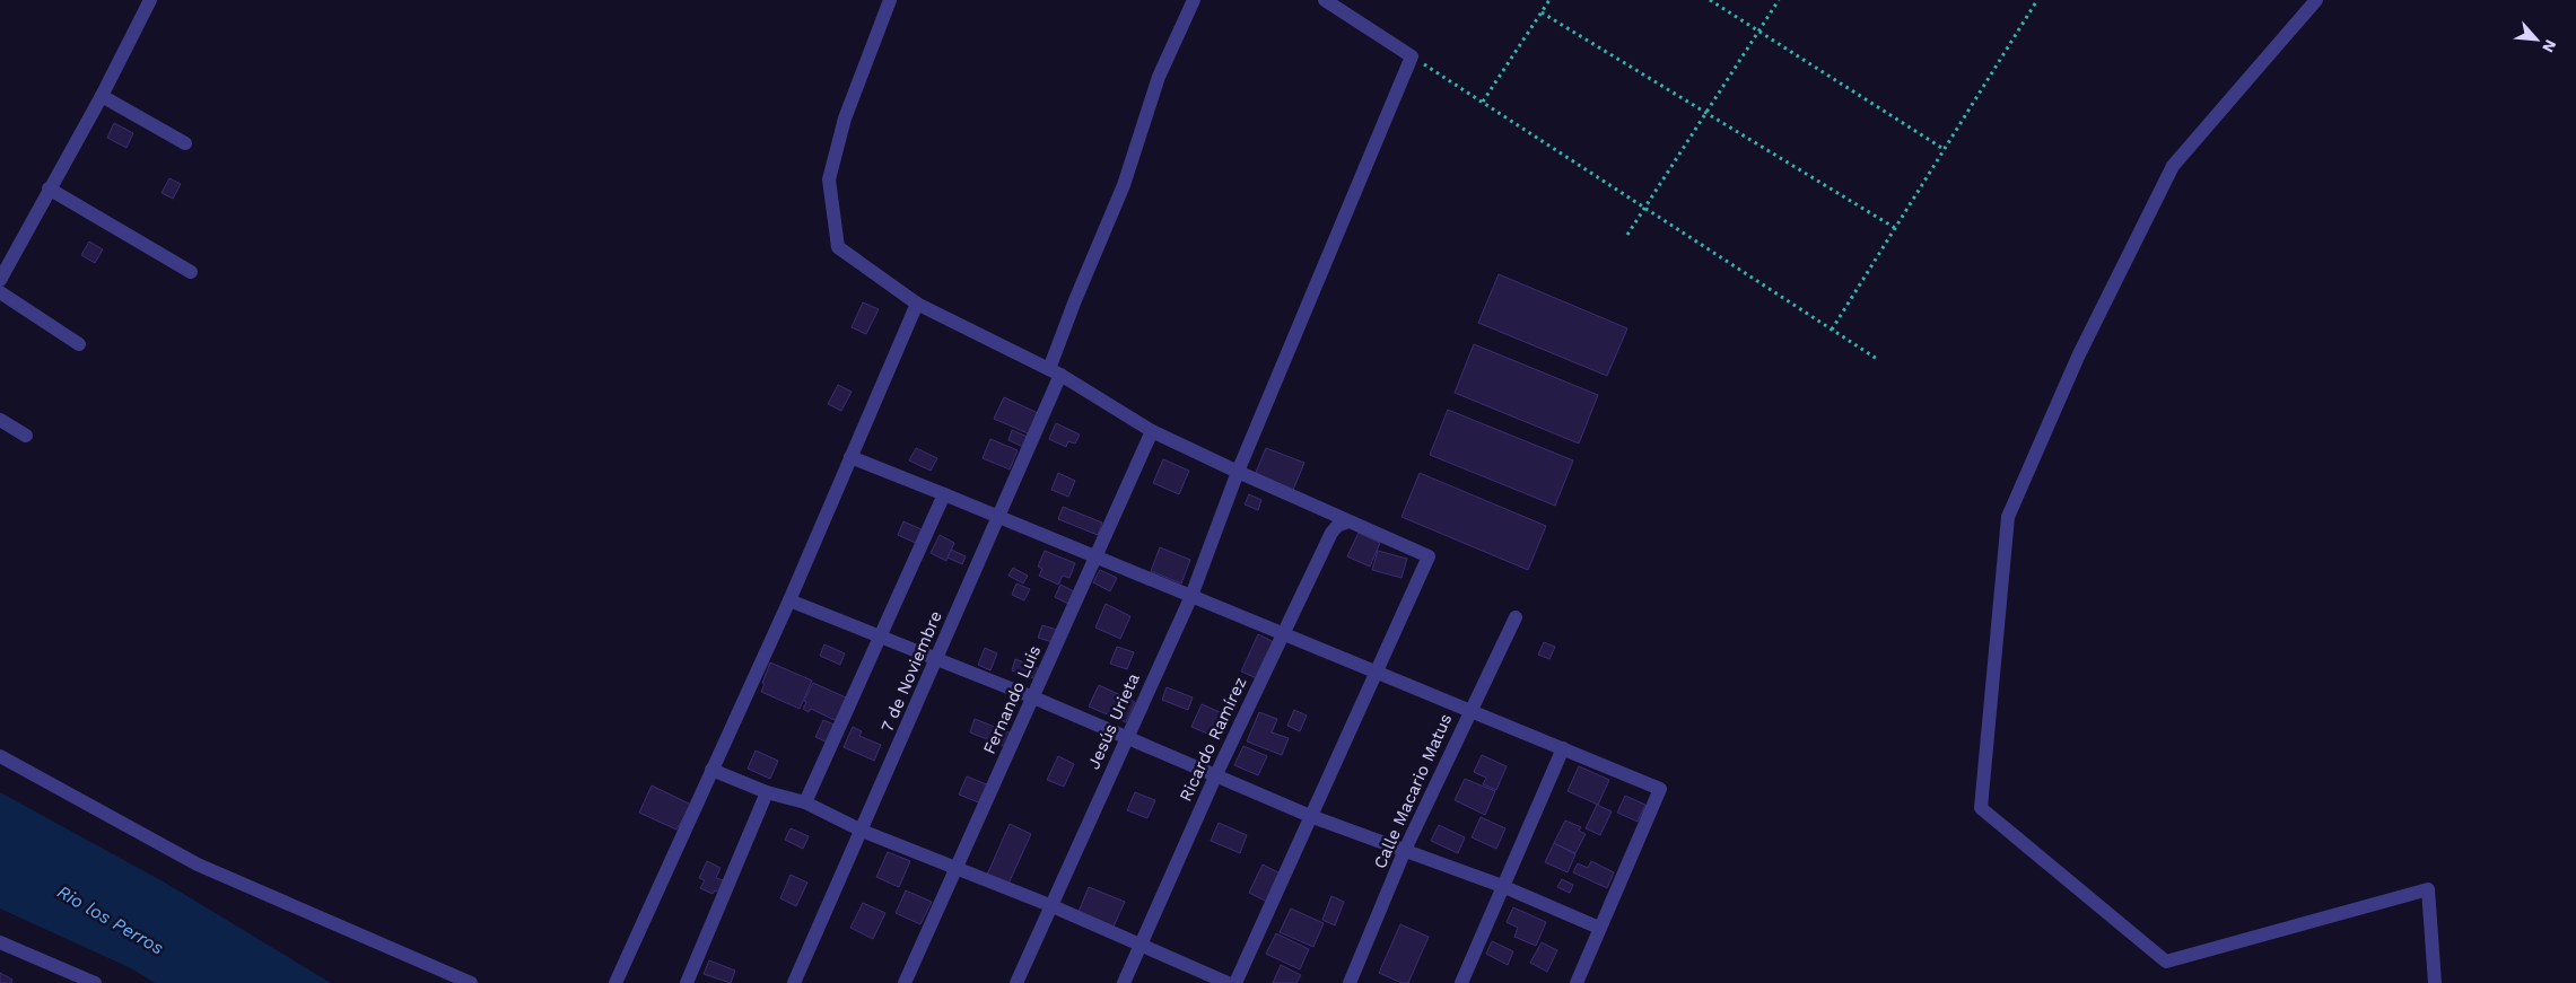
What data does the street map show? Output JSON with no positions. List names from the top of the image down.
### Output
{
  "streets": {
    "street": [
      "7 de Noviembre",
      "Fernando Luis",
      "Jesús Urieta",
      "Ricardo Ramírez",
      "Calle Macario Matus"
    ]
  },
  "water": ["Rio los Perros"],
  "north": "bottom right"
}
